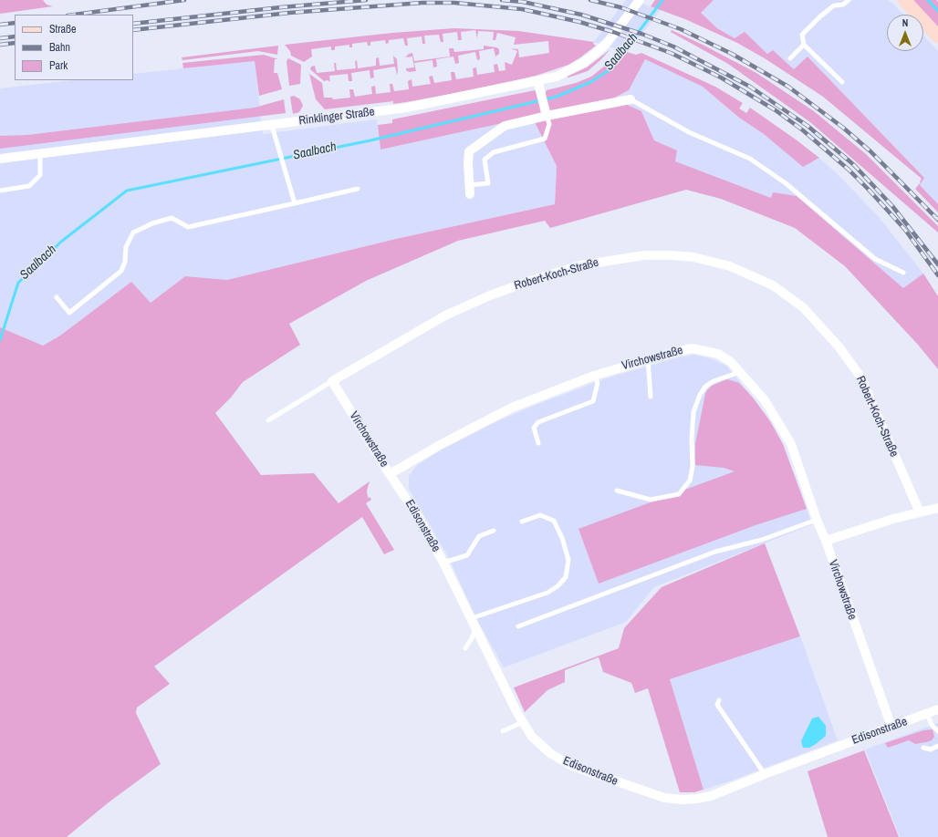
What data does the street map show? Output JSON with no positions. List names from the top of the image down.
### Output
{
  "streets": {
    "street": [
      "Rinklinger Straße",
      "Robert-Koch-Straße",
      "Virchowstraße",
      "Edisonstraße"
    ]
  },
  "crossings": [
    ["Robert-Koch-Straße", "Virchowstraße"],
    ["Virchowstraße", "Edisonstraße"]
  ],
  "water": ["Saalbach"],
  "legend": ["Straße", "Bahn", "Park"],
  "north": "top"
}
